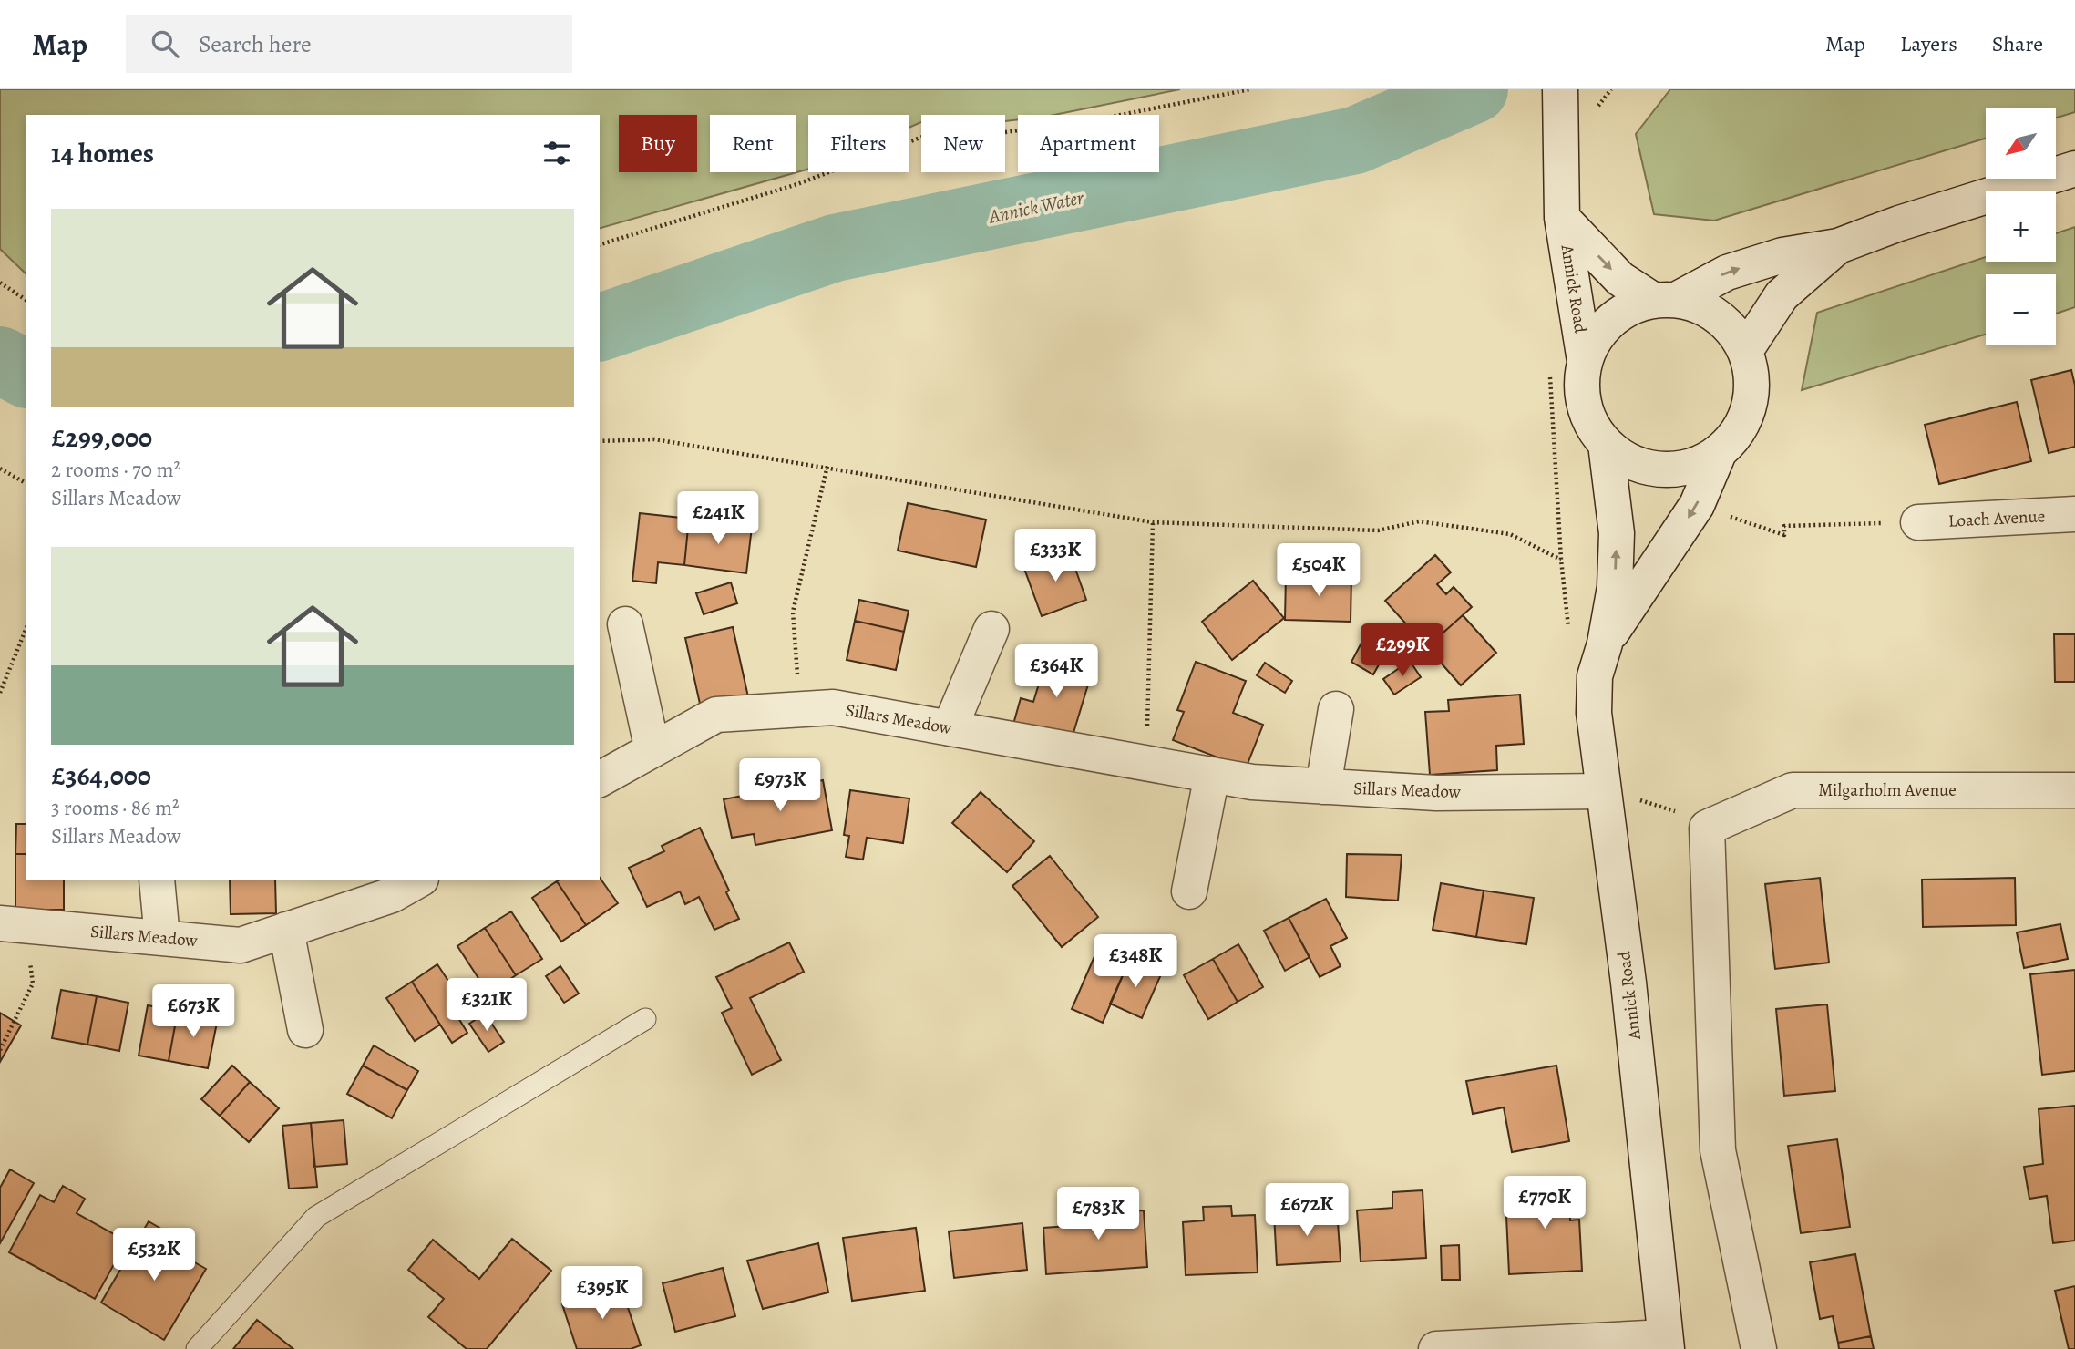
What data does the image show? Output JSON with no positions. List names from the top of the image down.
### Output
{
  "streets": {
    "street": [
      "Annick Road",
      "Loach Avenue",
      "Sillars Meadow",
      "Milgarholm Avenue"
    ]
  },
  "crossings": [
    ["Annick Road", "Sillars Meadow"]
  ],
  "water": ["Annick Water"],
  "north": "bottom left",
  "page": {
    "header": "Map",
    "search": "Search here",
    "nav": ["Map", "Layers", "Share"],
    "map_buttons": ["+", "−"],
    "chip": [
      "Buy",
      "Rent",
      "Filters",
      "New",
      "Apartment"
    ],
    "heading": "14 homes",
    "list": [
      {
        "name": "£299,000",
        "note": "2 rooms · 70 m² · Sillars Meadow"
      },
      {
        "name": "£364,000",
        "note": "3 rooms · 86 m² · Sillars Meadow"
      }
    ],
    "price": [
      "£241K",
      "£333K",
      "£504K",
      "£299K",
      "£364K",
      "£973K",
      "£348K",
      "£321K",
      "£673K",
      "£770K",
      "£672K",
      "£783K",
      "£532K",
      "£395K"
    ]
  }
}
